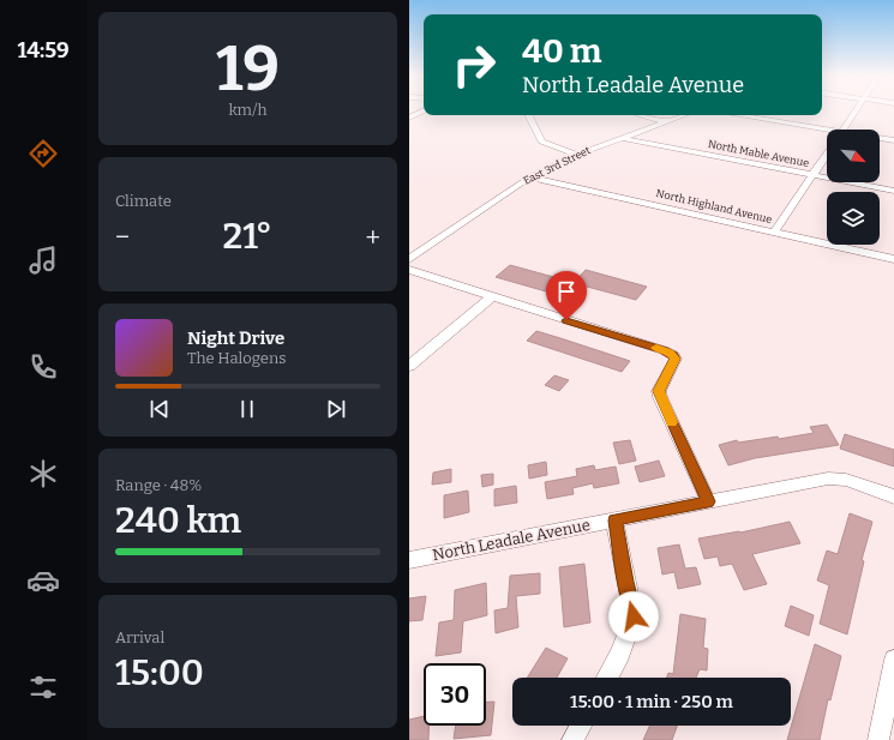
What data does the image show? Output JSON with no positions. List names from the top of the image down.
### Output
{
  "streets": {
    "street": [
      "North Mable Avenue",
      "East 3rd Street",
      "North Highland Avenue",
      "North Leadale Avenue"
    ]
  },
  "crossings": [
    ["North Mable Avenue", "East 3rd Street"],
    ["East 3rd Street", "North Highland Avenue"]
  ],
  "north": "bottom right",
  "page": {
    "tabs": "14:59",
    "tile": [
      ["19", "km/h"],
      "Climate",
      ["Range · 48%", "240 km"],
      ["Arrival", "15:00"]
    ],
    "turn": ["40 m", "North Leadale Avenue"],
    "heat": ["−", "21°", "+"],
    "song": ["Night Drive", "The Halogens"],
    "limit": "30",
    "trip": "15:00 · 1 min · 250 m"
  }
}
